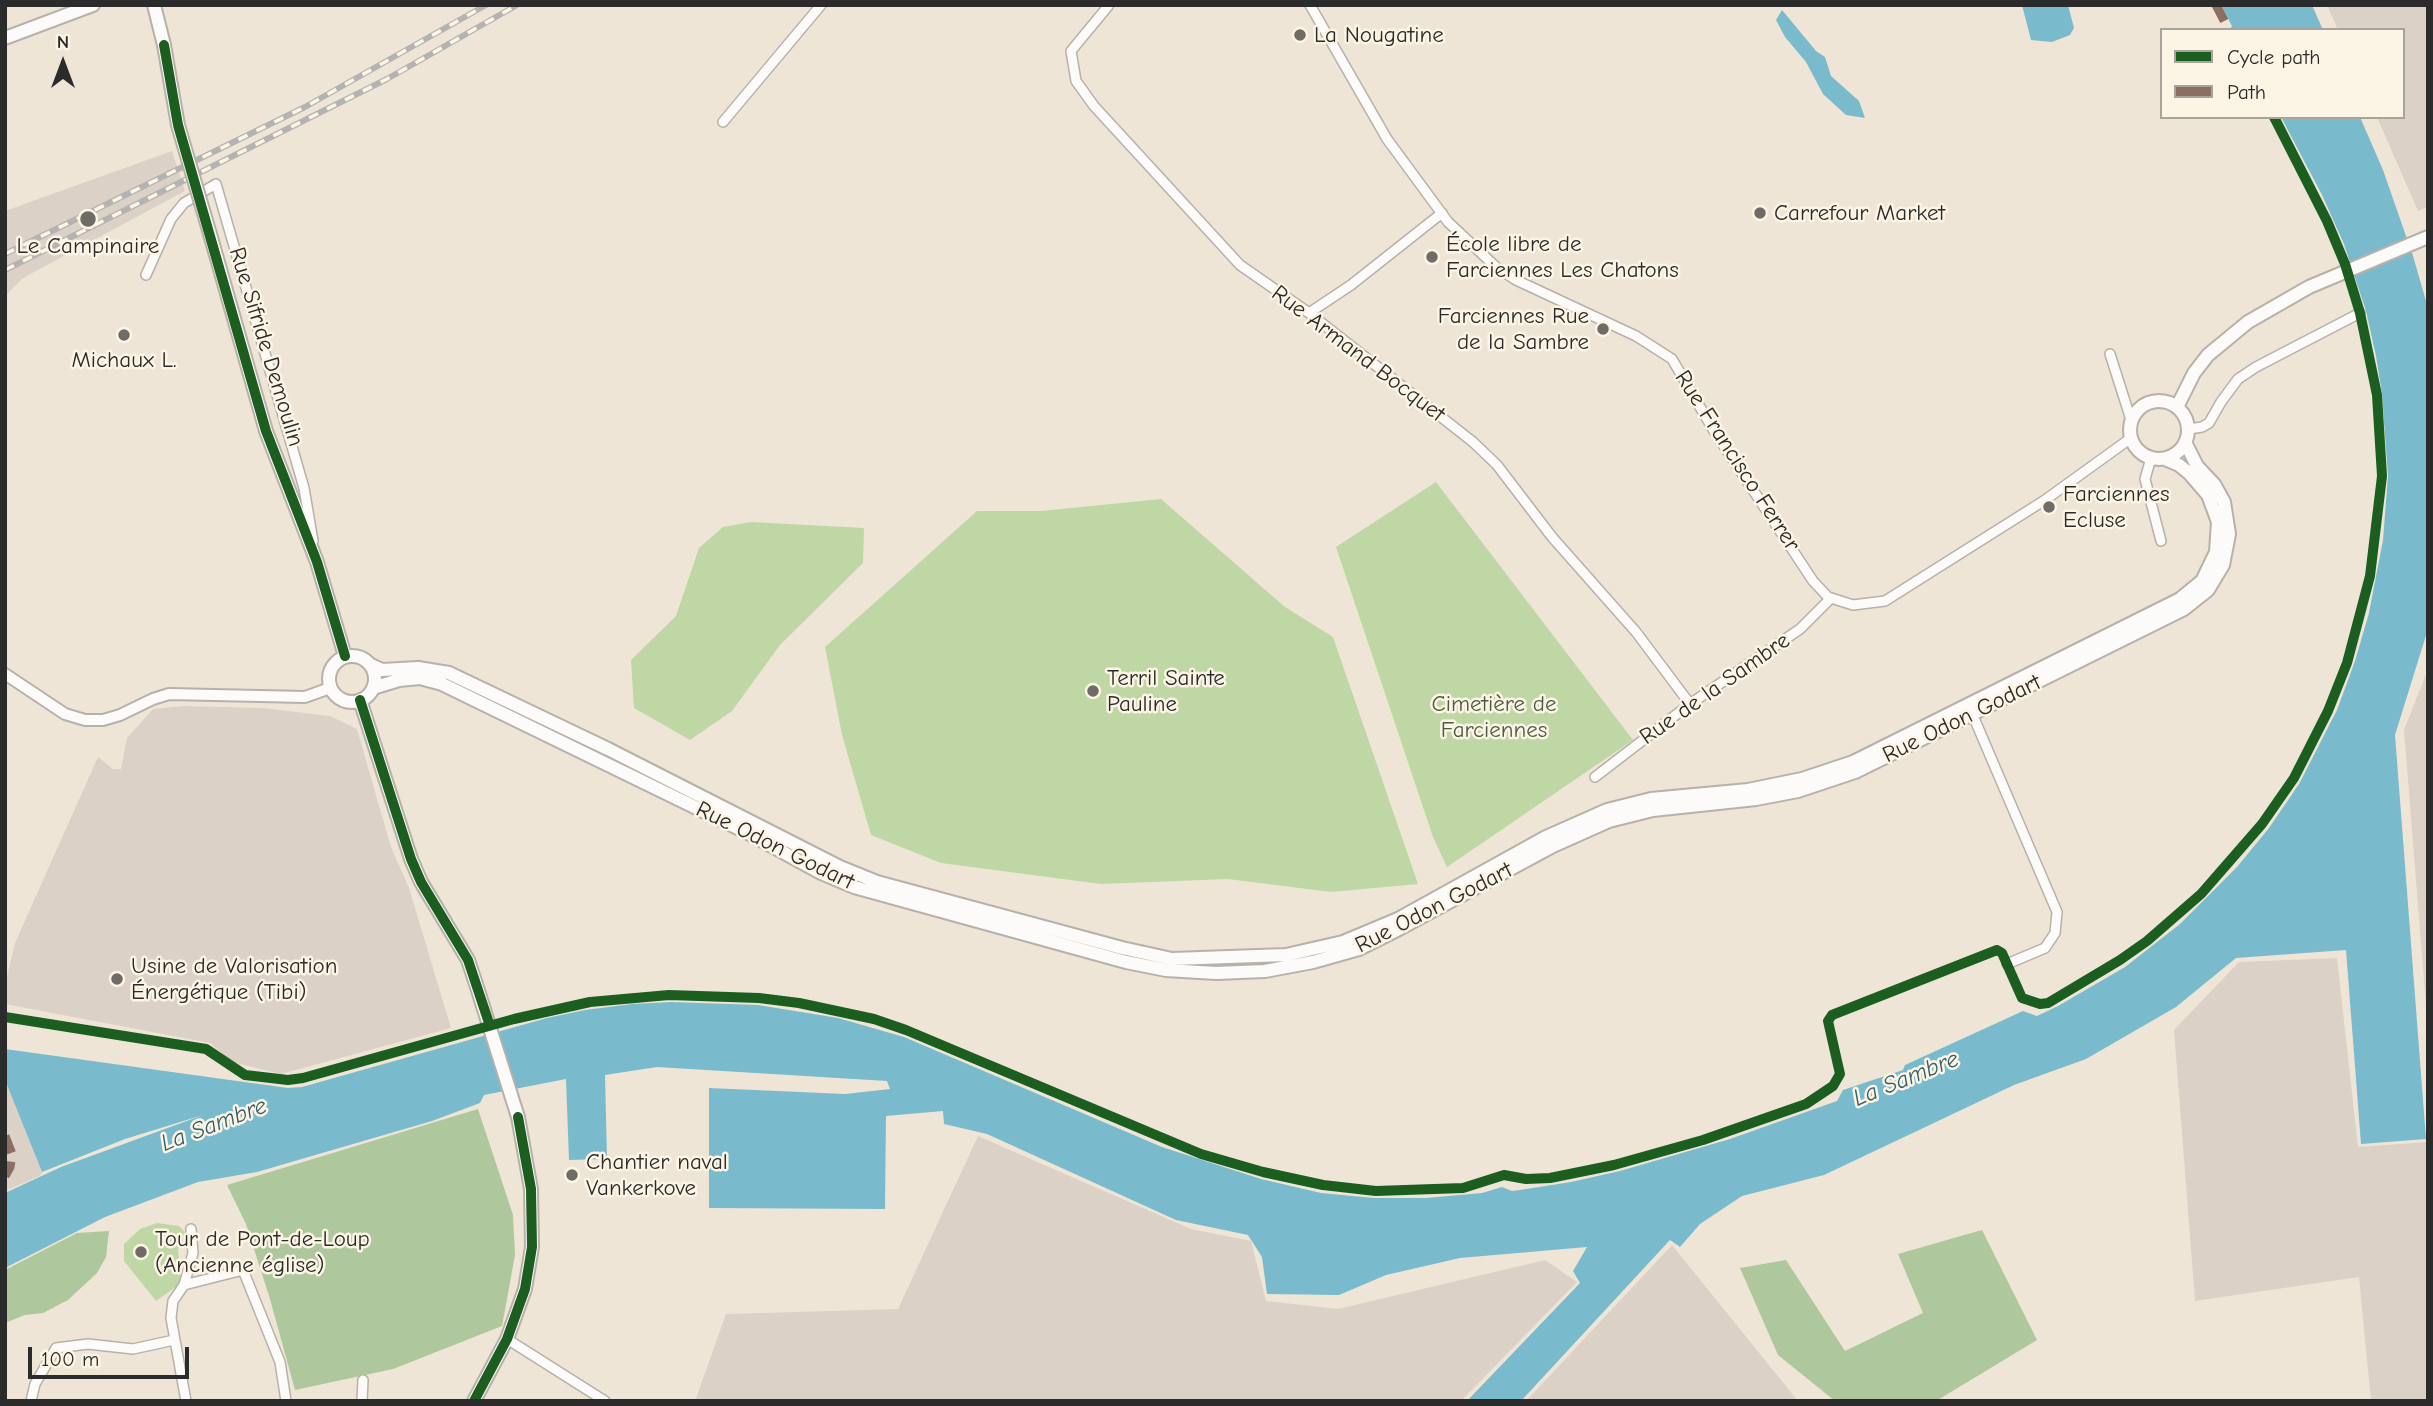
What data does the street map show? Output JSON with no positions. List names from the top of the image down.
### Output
{
  "streets": {
    "main road": ["Rue Sifride Demoulin", "Rue Odon Godart"],
    "street": ["Rue Armand Bocquet", "Rue Francisco Ferrer", "Rue de la Sambre"]
  },
  "crossings": [
    ["Rue Sifride Demoulin", "Rue Odon Godart"],
    ["Rue Armand Bocquet", "Rue de la Sambre"],
    ["Rue Francisco Ferrer", "Rue de la Sambre"]
  ],
  "water": ["La Sambre"],
  "parks": ["Cimetière de Farciennes"],
  "places": [
    "La Nougatine",
    "Carrefour Market",
    "Le Campinaire",
    "École libre de Farciennes Les Chatons",
    "Farciennes Rue de la Sambre",
    "Michaux L.",
    "Farciennes Ecluse",
    "Terril Sainte Pauline",
    "Usine de Valorisation Énergétique (Tibi)",
    "Chantier naval Vankerkove",
    "Tour de Pont-de-Loup (Ancienne église)"
  ],
  "legend": ["Cycle path", "Path"],
  "scale_bar": "100 m",
  "north": "top"
}
